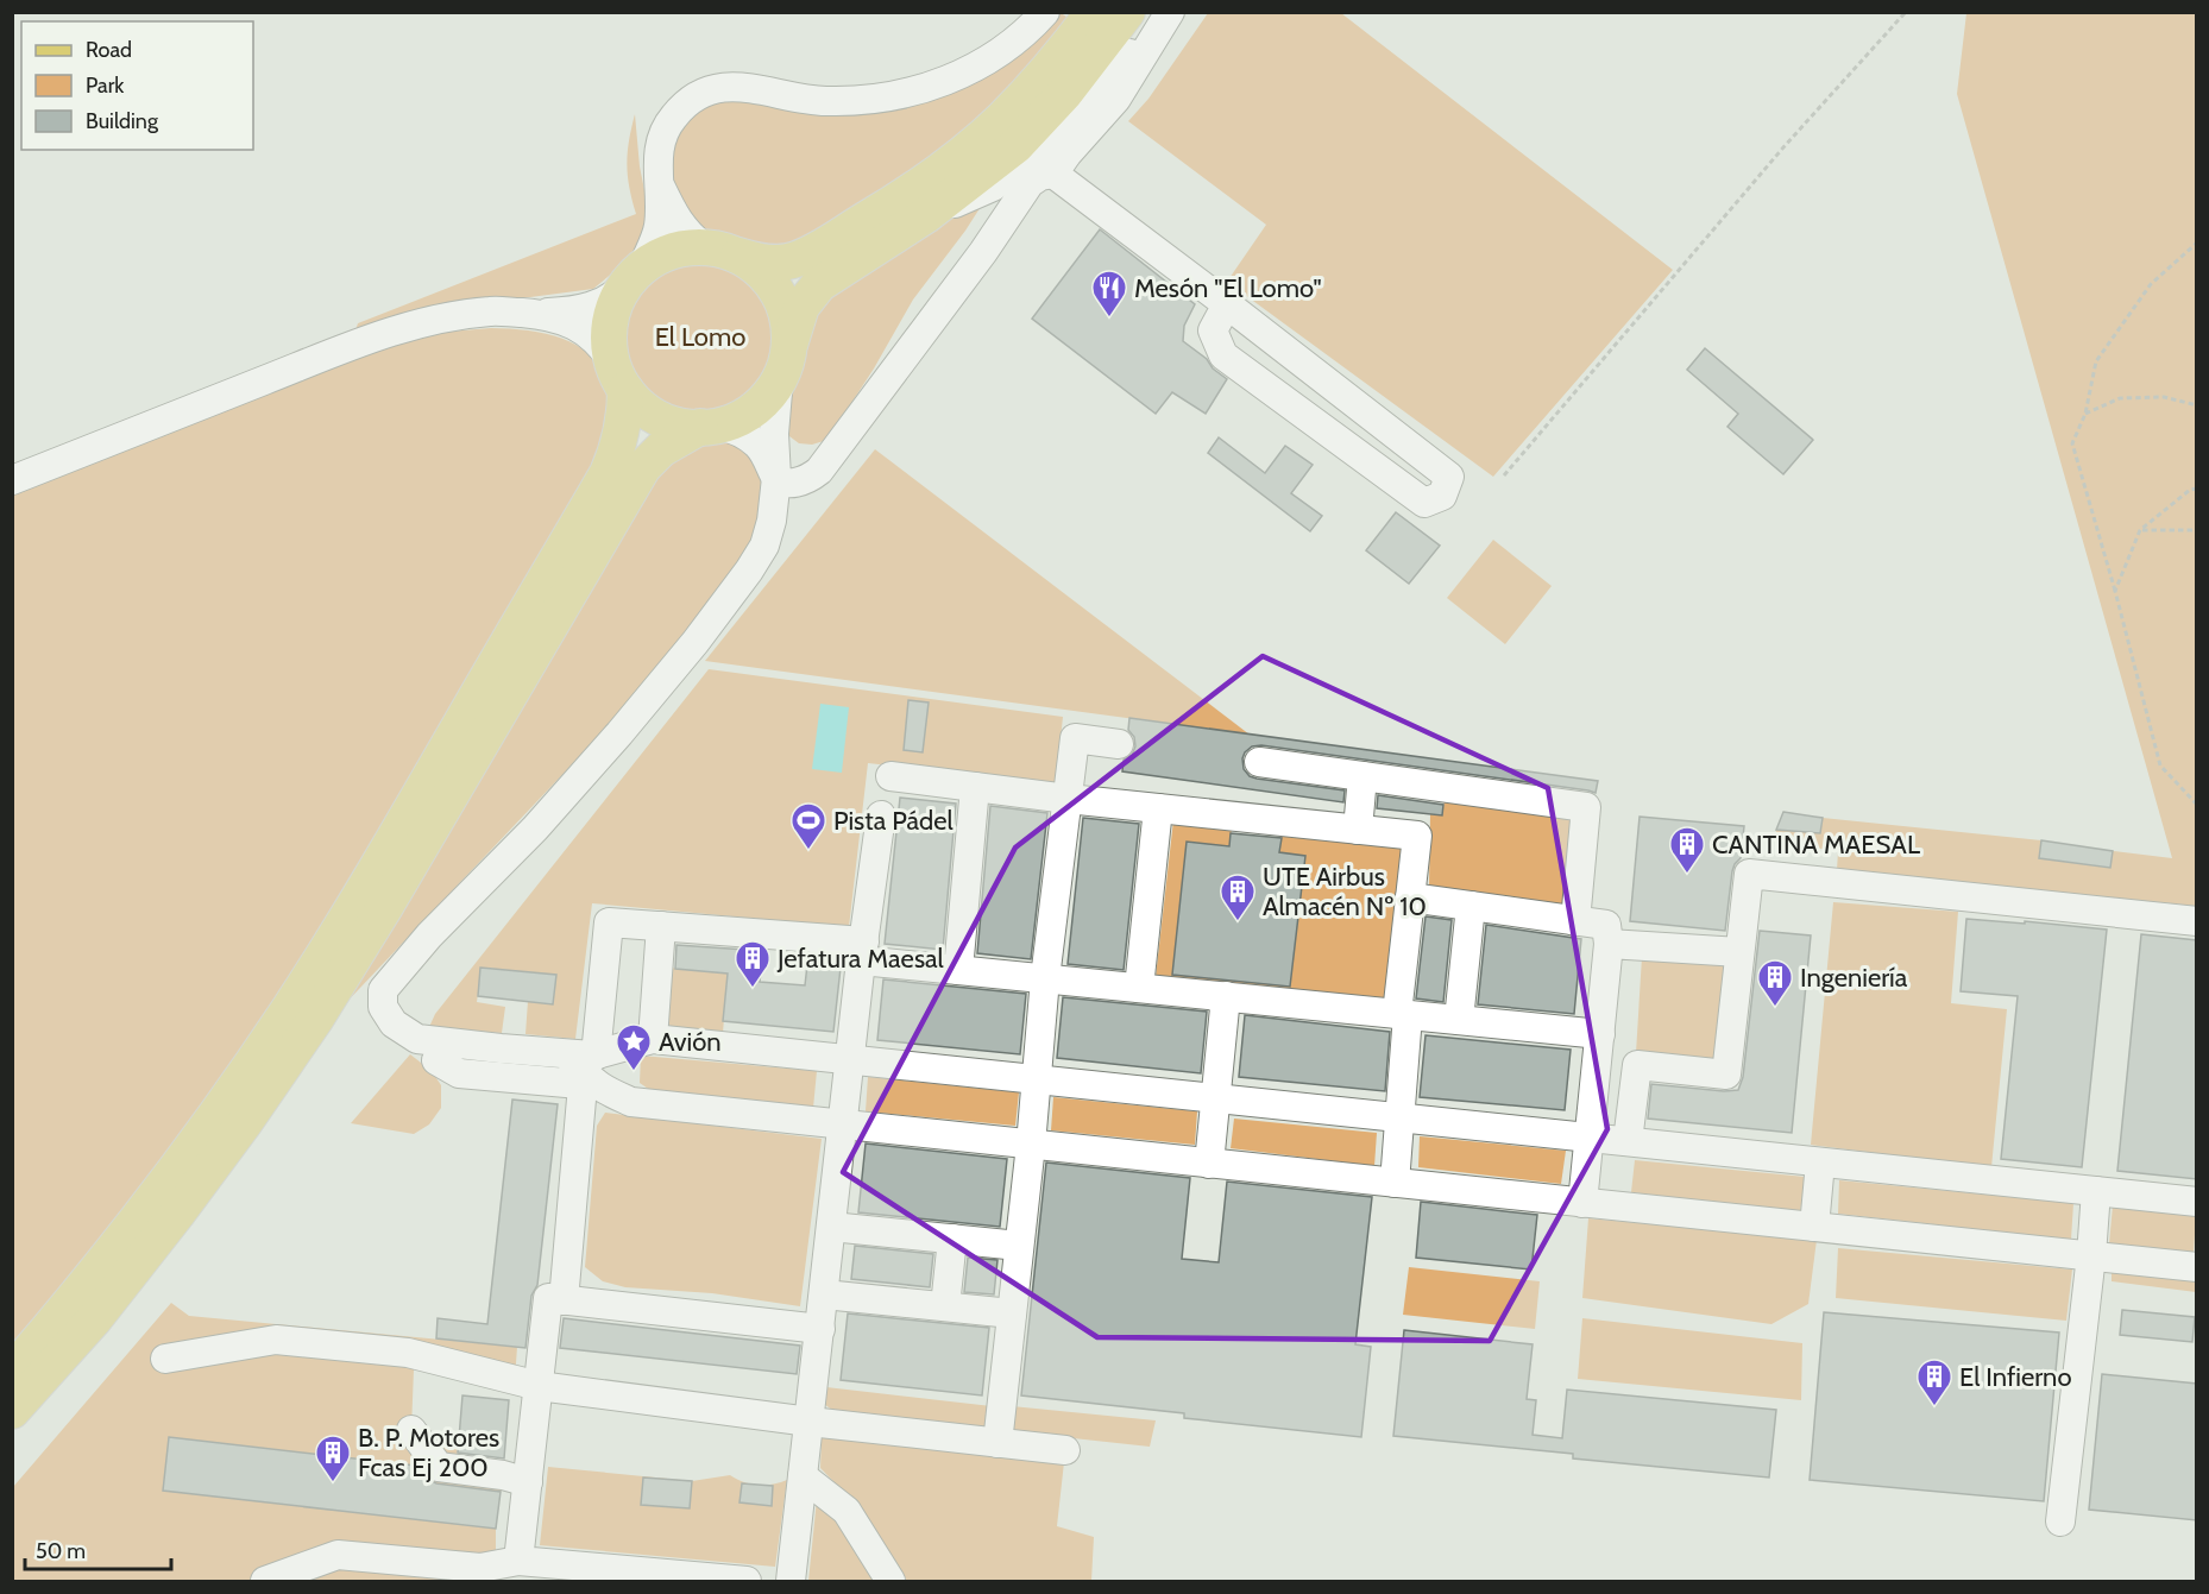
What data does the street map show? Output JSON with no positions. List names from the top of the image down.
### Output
{
  "parks": ["El Lomo"],
  "places": {
    "restaurant": ["Mesón \"El Lomo\""],
    "sports": ["Pista Pádel"],
    "building": [
      "CANTINA MAESAL",
      "UTE Airbus Almacén Nº 10",
      "Jefatura Maesal",
      "Ingeniería",
      "El Infierno",
      "B. P. Motores Fcas Ej 200"
    ],
    "place": ["Avión"]
  },
  "legend": ["Road", "Park", "Building"],
  "scale_bar": "50 m"
}
